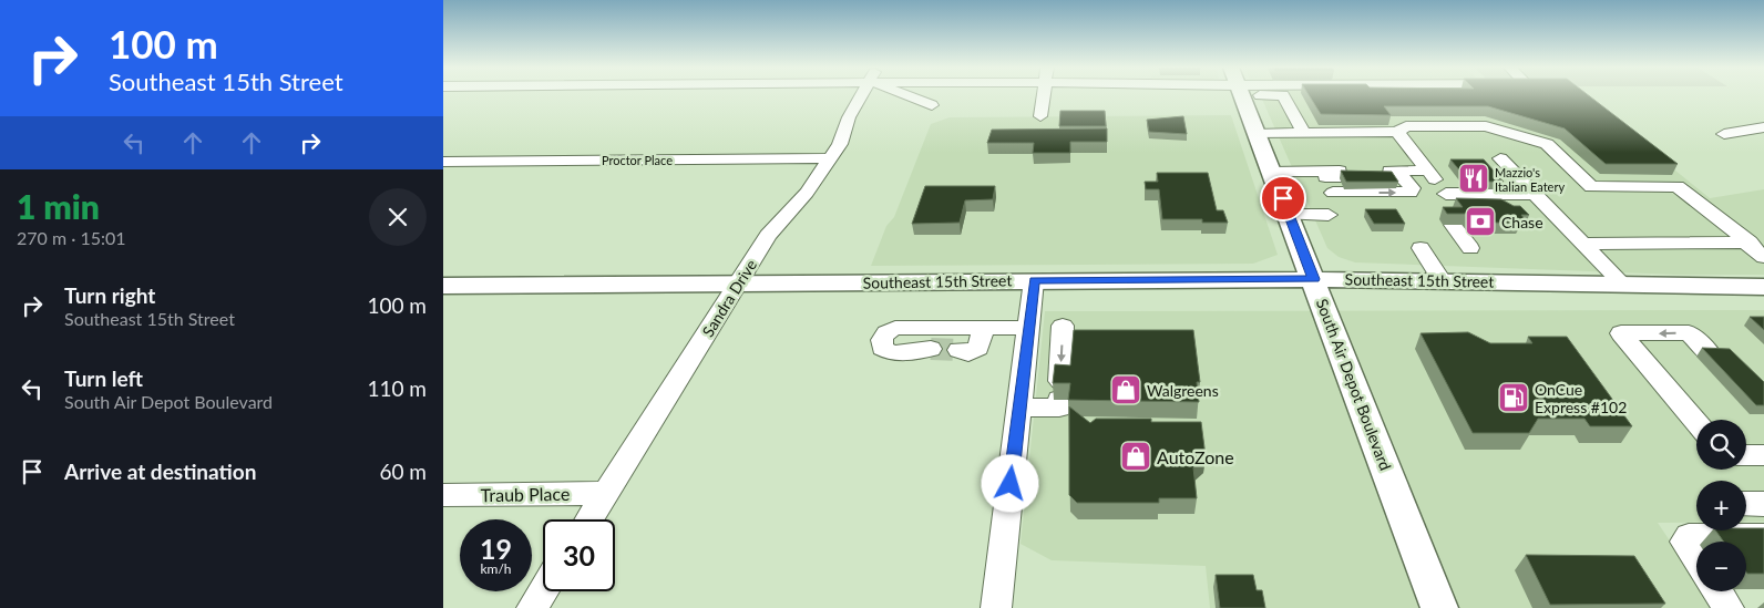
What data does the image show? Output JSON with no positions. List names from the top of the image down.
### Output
{
  "streets": {
    "main road": ["Southeast 15th Street", "South Air Depot Boulevard"],
    "street": ["Proctor Place", "Sandra Drive", "Traub Place"]
  },
  "crossings": [
    ["Proctor Place", "Sandra Drive"],
    ["Southeast 15th Street", "Sandra Drive"],
    ["Southeast 15th Street", "South Air Depot Boulevard"],
    ["Sandra Drive", "Traub Place"]
  ],
  "places": {
    "restaurant": ["Mazzio's Italian Eatery"],
    "bank": ["Chase"],
    "shop": ["Walgreens", "AutoZone"],
    "fuel station": ["OnCue Express #102"]
  },
  "page": {
    "turn": ["100 m", "Southeast 15th Street"],
    "heading": ["1 min", "270 m · 15:01"],
    "list": [
      {
        "name": "Turn right",
        "note": "Southeast 15th Street",
        "value": "100 m"
      },
      {
        "name": "Turn left",
        "note": "South Air Depot Boulevard",
        "value": "110 m"
      },
      {
        "name": "Arrive at destination",
        "value": "60 m"
      }
    ],
    "map_buttons": ["+", "−"],
    "speed": "19 km/h",
    "limit": "30"
  }
}
